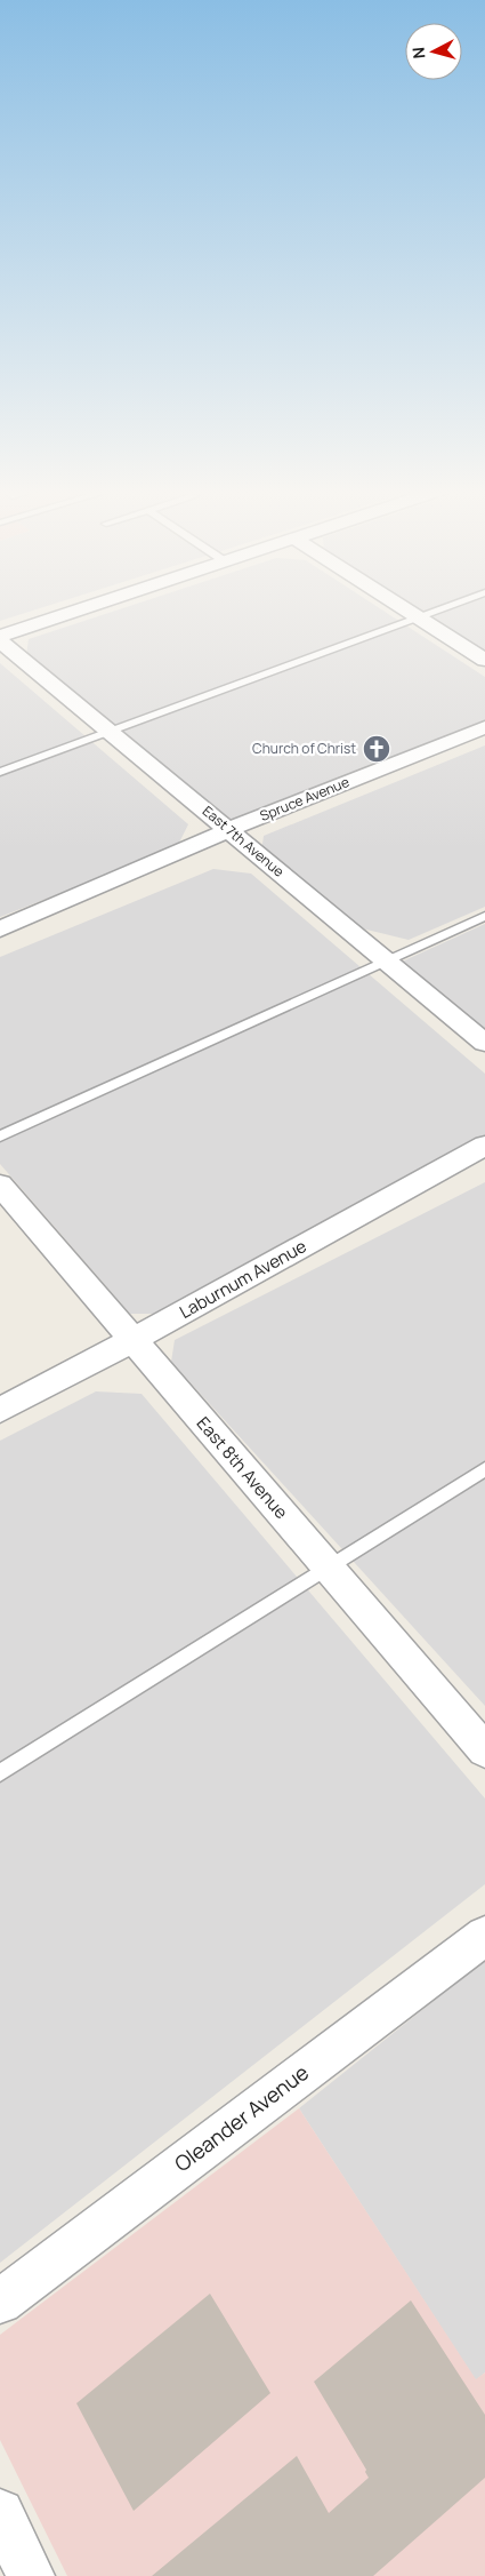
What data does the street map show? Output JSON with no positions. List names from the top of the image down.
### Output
{
  "streets": {
    "street": [
      "Spruce Avenue",
      "East 7th Avenue",
      "Laburnum Avenue",
      "East 8th Avenue",
      "Oleander Avenue"
    ]
  },
  "crossings": [
    ["Spruce Avenue", "East 7th Avenue"],
    ["Laburnum Avenue", "East 8th Avenue"]
  ],
  "places": {
    "church": ["Church of Christ"]
  },
  "north": "left"
}
